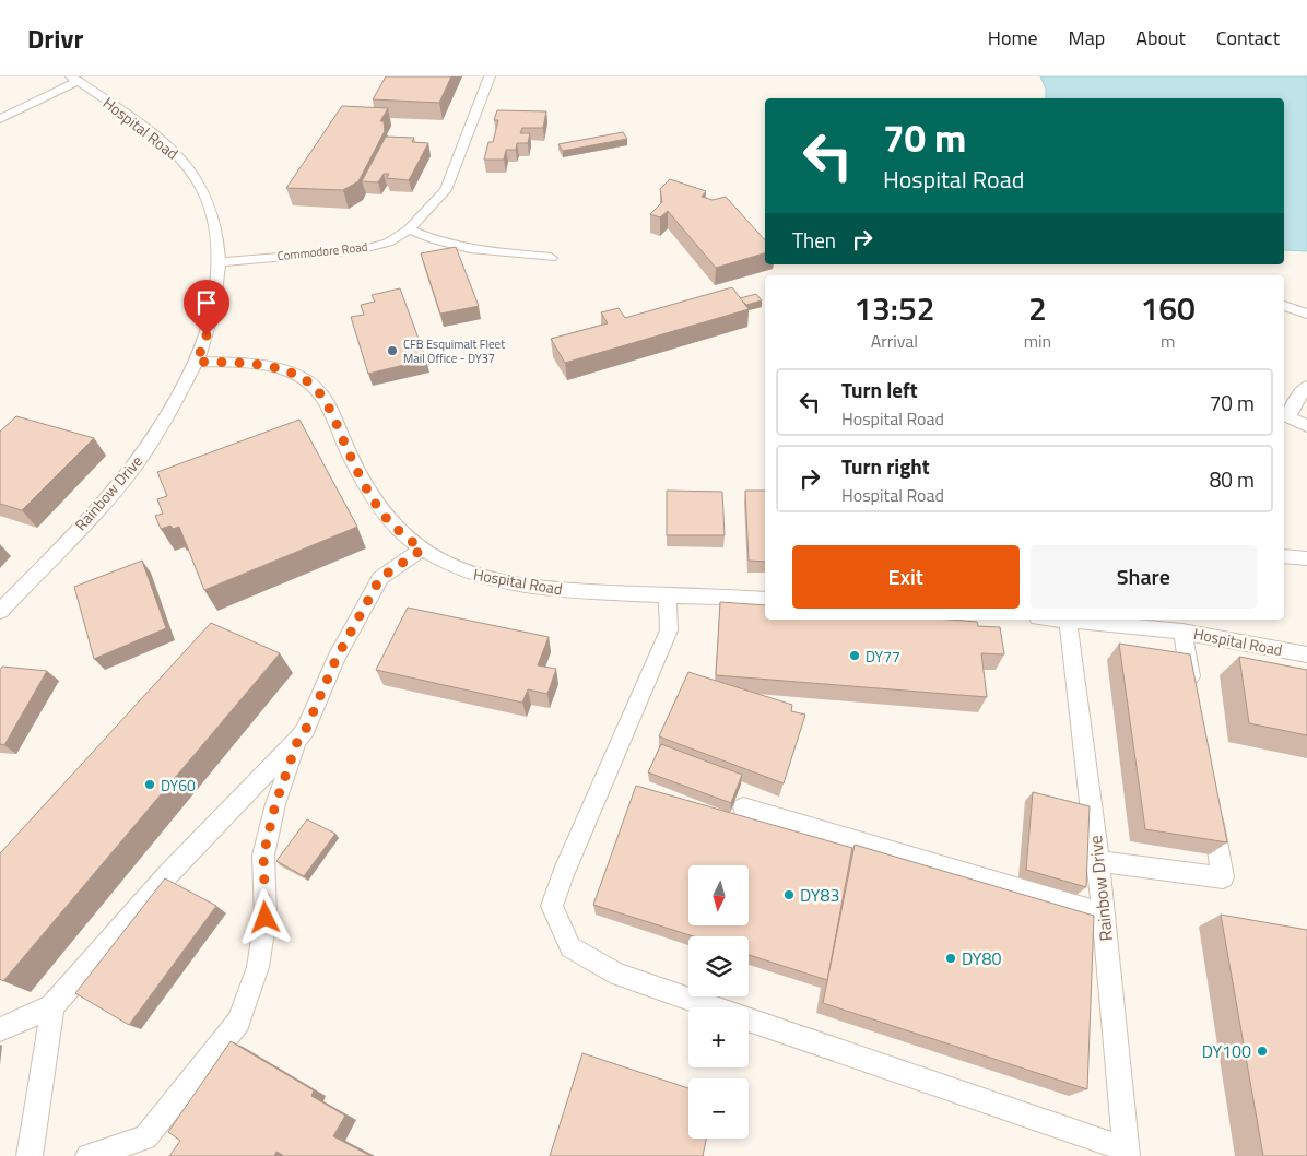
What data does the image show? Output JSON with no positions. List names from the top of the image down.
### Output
{
  "streets": {
    "lane": ["Hospital Road", "Commodore Road", "Rainbow Drive"]
  },
  "crossings": [
    ["Hospital Road", "Commodore Road"],
    ["Hospital Road", "Rainbow Drive"]
  ],
  "places": [
    "CFB Esquimalt Fleet Mail Office - DY37",
    "DY77",
    "DY60",
    "DY83",
    "DY80",
    "DY100"
  ],
  "north": "bottom",
  "page": {
    "header": "Drivr",
    "nav": [
      "Home",
      "Map",
      "About",
      "Contact"
    ],
    "turn": ["70 m", "Hospital Road"],
    "then": "Then",
    "eta": [
      "13:52",
      "Arrival",
      "2",
      "min",
      "160",
      "m"
    ],
    "list": [
      {
        "name": "Turn left",
        "note": "Hospital Road",
        "value": "70 m"
      },
      {
        "name": "Turn right",
        "note": "Hospital Road",
        "value": "80 m"
      }
    ],
    "buttons": ["Exit", "Share"],
    "map_buttons": ["+", "−"]
  }
}
